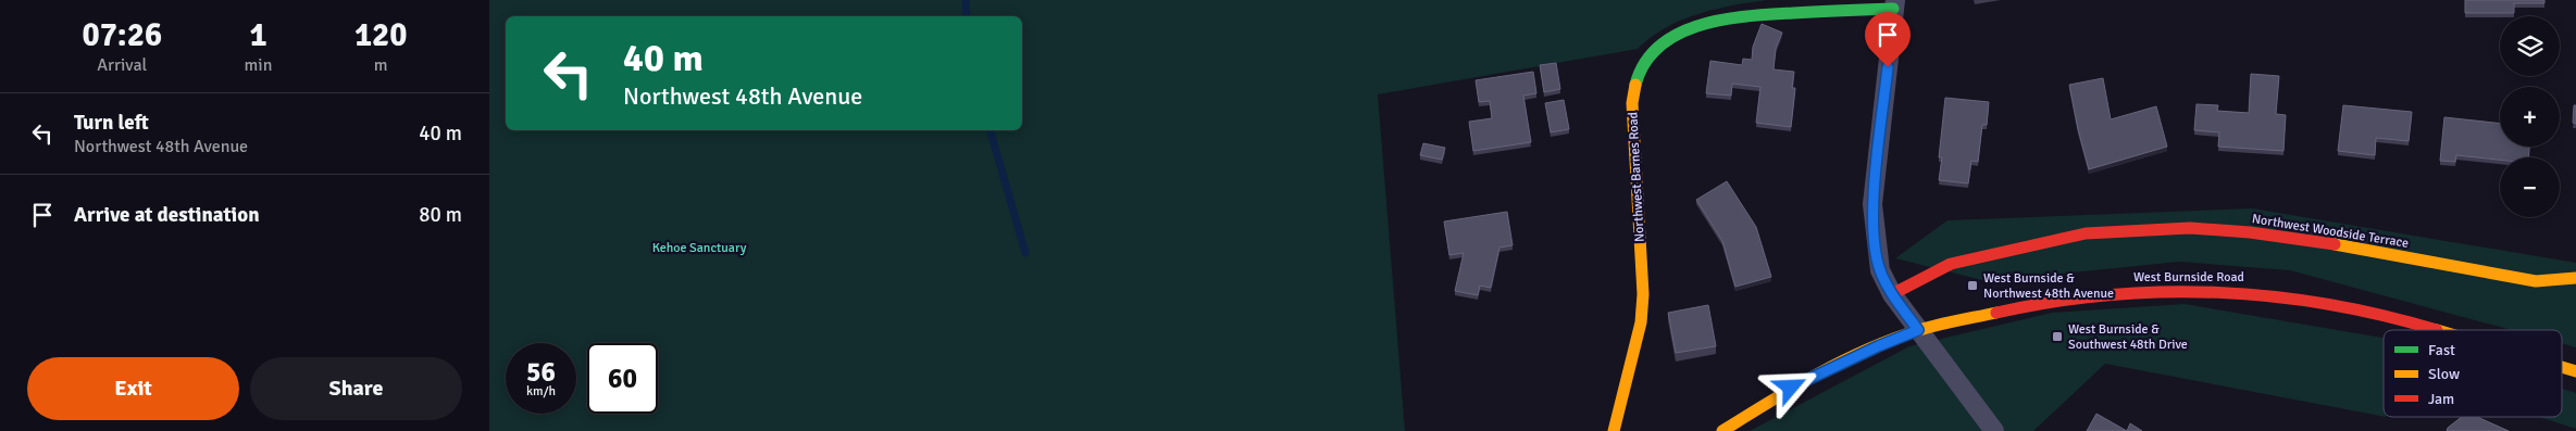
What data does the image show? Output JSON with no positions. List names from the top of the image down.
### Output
{
  "streets": {
    "street": ["Northwest Barnes Road", "Northwest Woodside Terrace", "West Burnside Road"]
  },
  "parks": ["Kehoe Sanctuary"],
  "places": {
    "transit": ["West Burnside & Northwest 48th Avenue", "West Burnside & Southwest 48th Drive"]
  },
  "legend": ["Fast", "Slow", "Jam"],
  "page": {
    "eta": [
      "07:26",
      "Arrival",
      "1",
      "min",
      "120",
      "m"
    ],
    "map_buttons": ["+", "−"],
    "turn": ["40 m", "Northwest 48th Avenue"],
    "list": [
      {
        "name": "Turn left",
        "note": "Northwest 48th Avenue",
        "value": "40 m"
      },
      {
        "name": "Arrive at destination",
        "value": "80 m"
      }
    ],
    "speed": "56 km/h",
    "limit": "60",
    "buttons": ["Exit", "Share"]
  }
}
